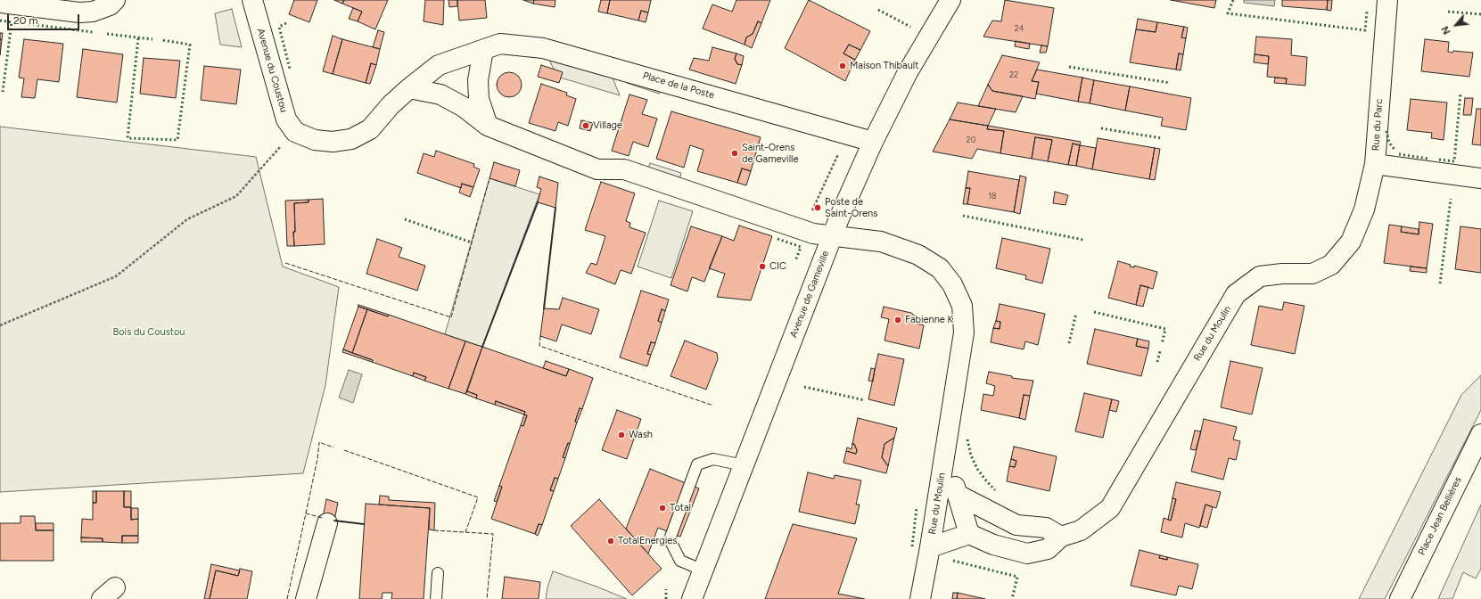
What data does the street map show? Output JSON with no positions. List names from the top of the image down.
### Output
{
  "streets": {
    "street": [
      "Avenue du Coustou",
      "Place de la Poste",
      "Rue du Parc",
      "Avenue de Gameville",
      "Rue du Moulin",
      "Place Jean Bellières"
    ]
  },
  "crossings": [
    ["Place de la Poste", "Avenue de Gameville"],
    ["Rue du Parc", "Rue du Moulin"],
    ["Avenue de Gameville", "Rue du Moulin"]
  ],
  "parks": ["Bois du Coustou"],
  "places": [
    "Maison Thibault",
    "Village",
    "Saint-Orens de Gameville",
    "Poste de Saint-Orens",
    "CIC",
    "Fabienne K",
    "Wash",
    "Total",
    "TotalEnergies"
  ],
  "house_numbers": [
    "24",
    "22",
    "20",
    "18"
  ],
  "scale_bar": "20 m",
  "north": "bottom left"
}
